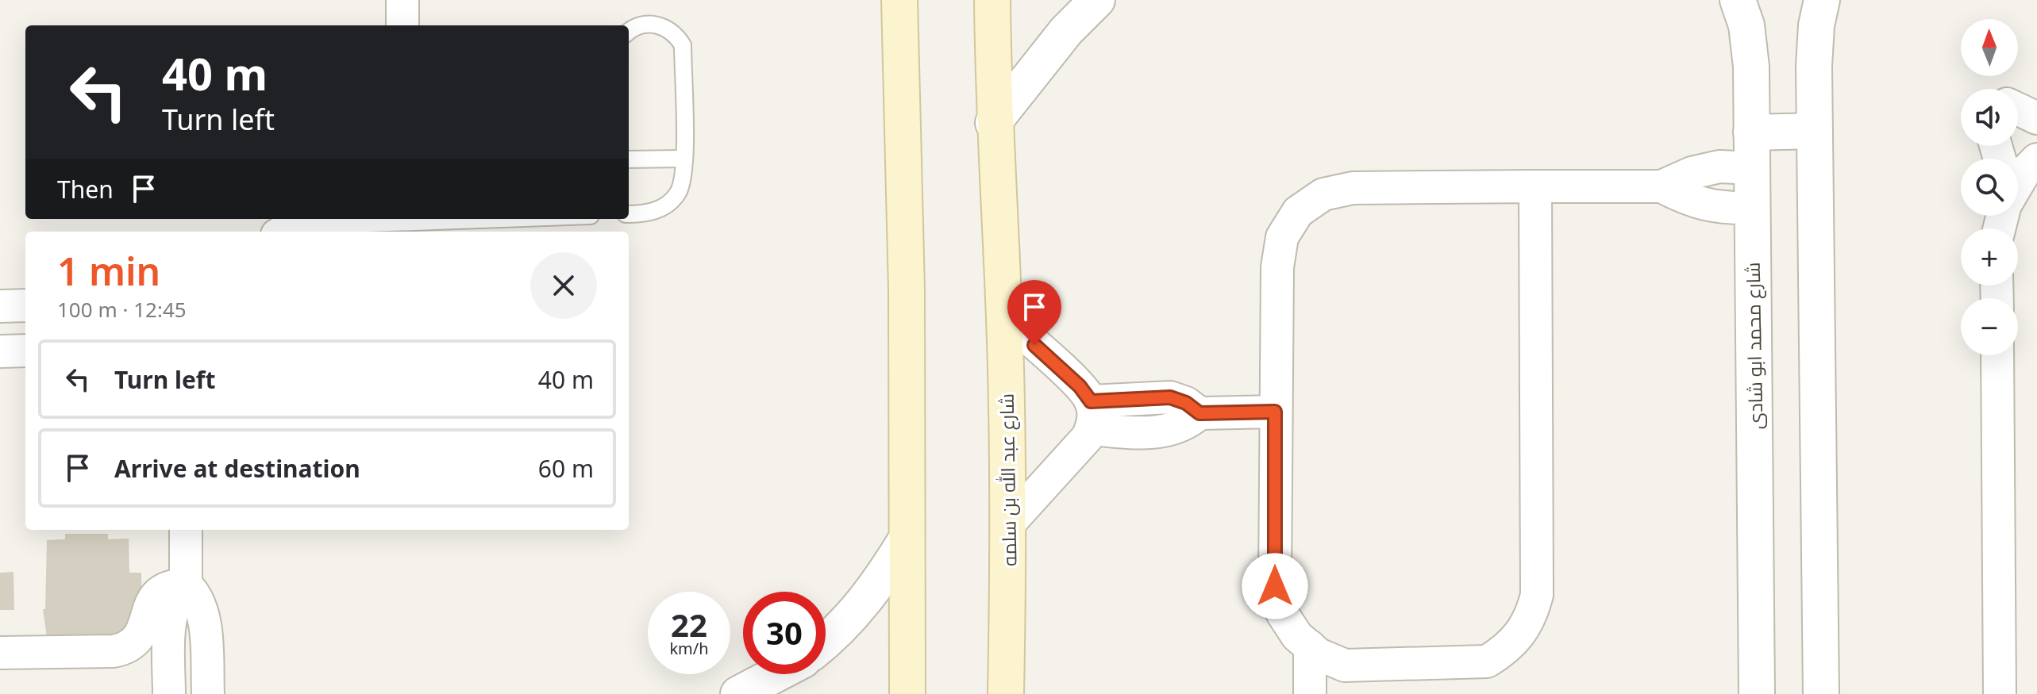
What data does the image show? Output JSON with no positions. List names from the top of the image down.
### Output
{
  "streets": {
    "main road": ["شارع عبد الله بن سلمه"],
    "street": ["شارع محمد ابو شادى"]
  },
  "north": "top",
  "page": {
    "map_buttons": ["+", "−"],
    "turn": ["40 m", "Turn left"],
    "then": "Then",
    "heading": ["1 min", "100 m · 12:45"],
    "list": [
      {
        "name": "Turn left",
        "value": "40 m"
      },
      {
        "name": "Arrive at destination",
        "value": "60 m"
      }
    ],
    "speed": "22 km/h",
    "limit": "30"
  }
}
